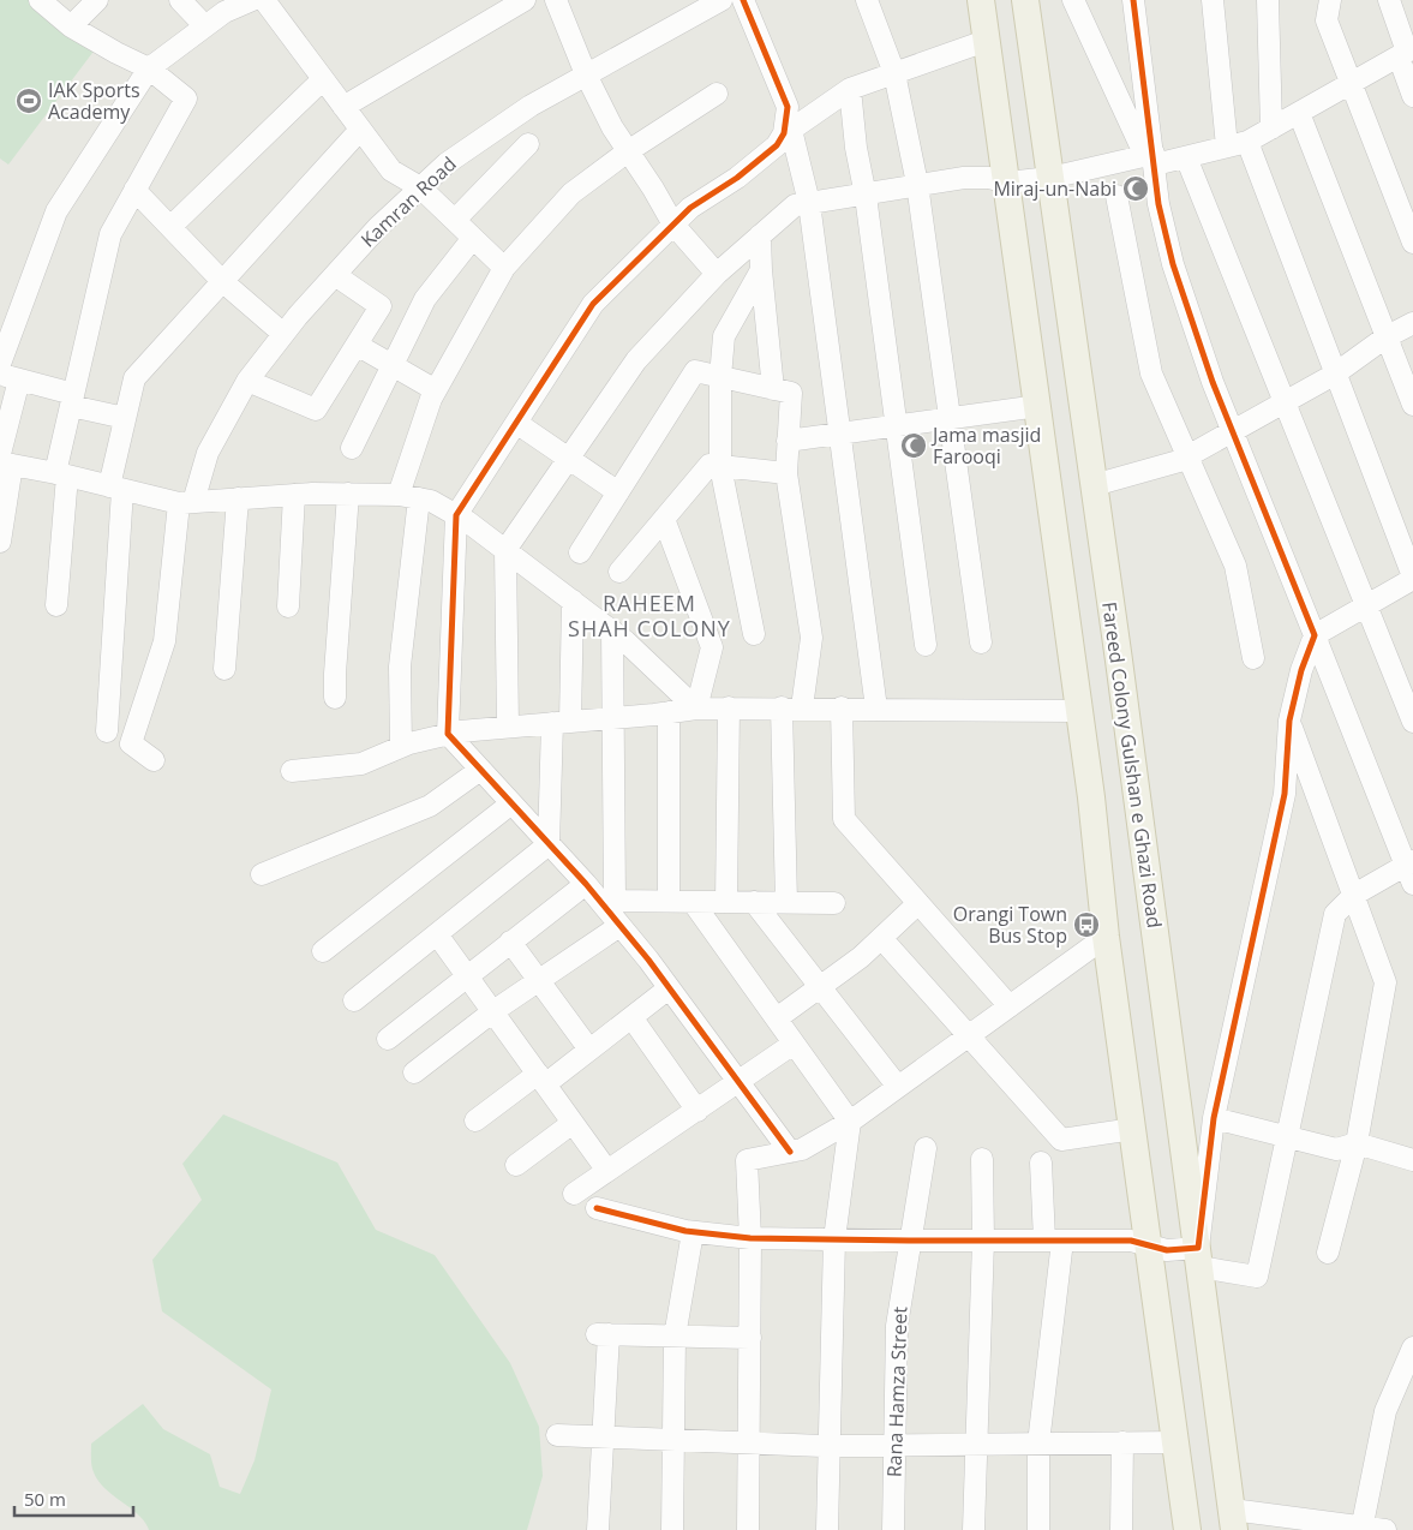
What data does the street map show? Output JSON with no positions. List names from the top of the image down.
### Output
{
  "streets": {
    "main road": ["Fareed Colony Gulshan e Ghazi Road"],
    "street": ["Kamran Road", "Rana Hamza Street"]
  },
  "districts": ["RAHEEM SHAH COLONY"],
  "places": {
    "sports": ["IAK Sports Academy"],
    "mosque": ["Miraj-un-Nabi", "Jama masjid Farooqi"],
    "bus stop": ["Orangi Town Bus Stop"]
  },
  "scale_bar": "50 m"
}
